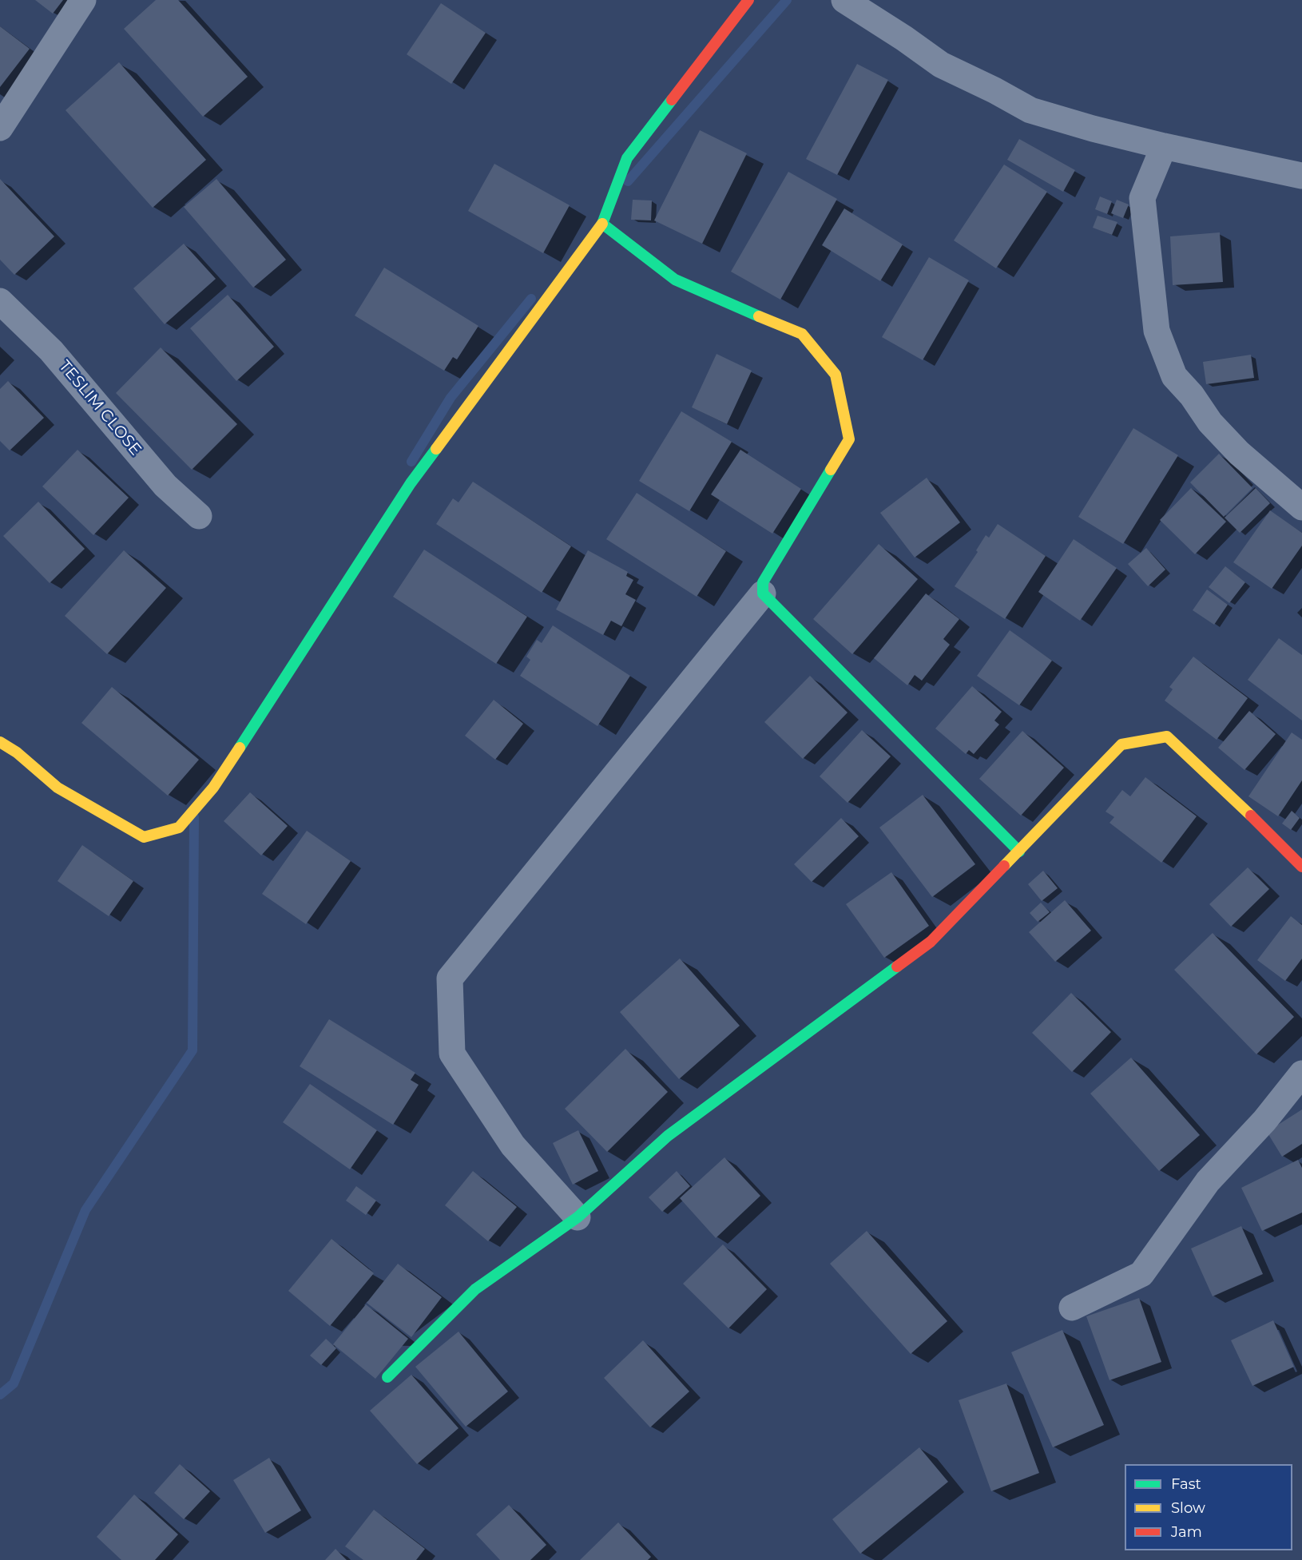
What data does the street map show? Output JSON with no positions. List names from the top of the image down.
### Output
{
  "streets": {
    "street": ["TESLIM CLOSE"]
  },
  "legend": ["Fast", "Slow", "Jam"]
}
